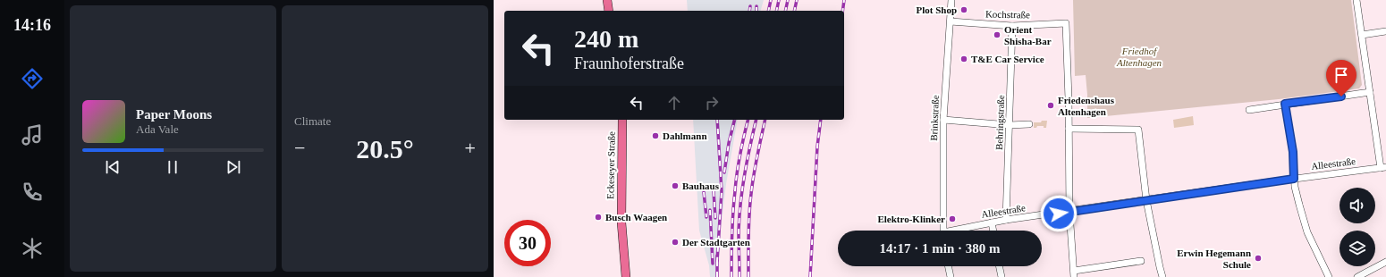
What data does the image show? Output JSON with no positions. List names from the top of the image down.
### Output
{
  "streets": {
    "main road": ["Eckeseyer Straße"],
    "street": [
      "Kochstraße",
      "Brinkstraße",
      "Behringstraße",
      "Alleestraße"
    ]
  },
  "crossings": [
    ["Kochstraße", "Brinkstraße"],
    ["Kochstraße", "Behringstraße"],
    ["Behringstraße", "Alleestraße"]
  ],
  "parks": ["Friedhof Altenhagen"],
  "places": [
    "Plot Shop",
    "Orient Shisha-Bar",
    "T&E Car Service",
    "Friedenshaus Altenhagen",
    "Dahlmann",
    "Bauhaus",
    "Busch Waagen",
    "Elektro-Klinker",
    "Der Stadtgarten",
    "Erwin Hegemann Schule"
  ],
  "page": {
    "tabs": "14:16",
    "tile": "Climate",
    "turn": ["240 m", "Fraunhoferstraße"],
    "song": ["Paper Moons", "Ada Vale"],
    "heat": ["−", "20.5°", "+"],
    "limit": "30",
    "trip": "14:17 · 1 min · 380 m"
  }
}
